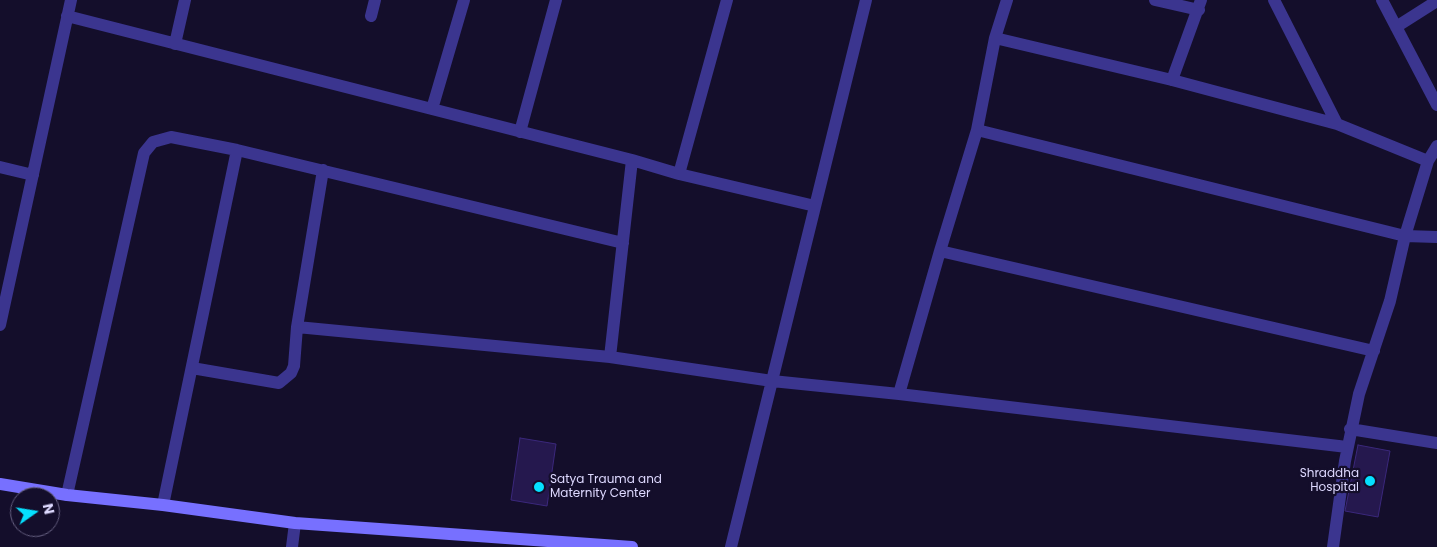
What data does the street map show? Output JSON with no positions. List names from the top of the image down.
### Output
{
  "places": ["Shraddha Hospital", "Satya Trauma and Maternity Center"],
  "north": "right"
}
